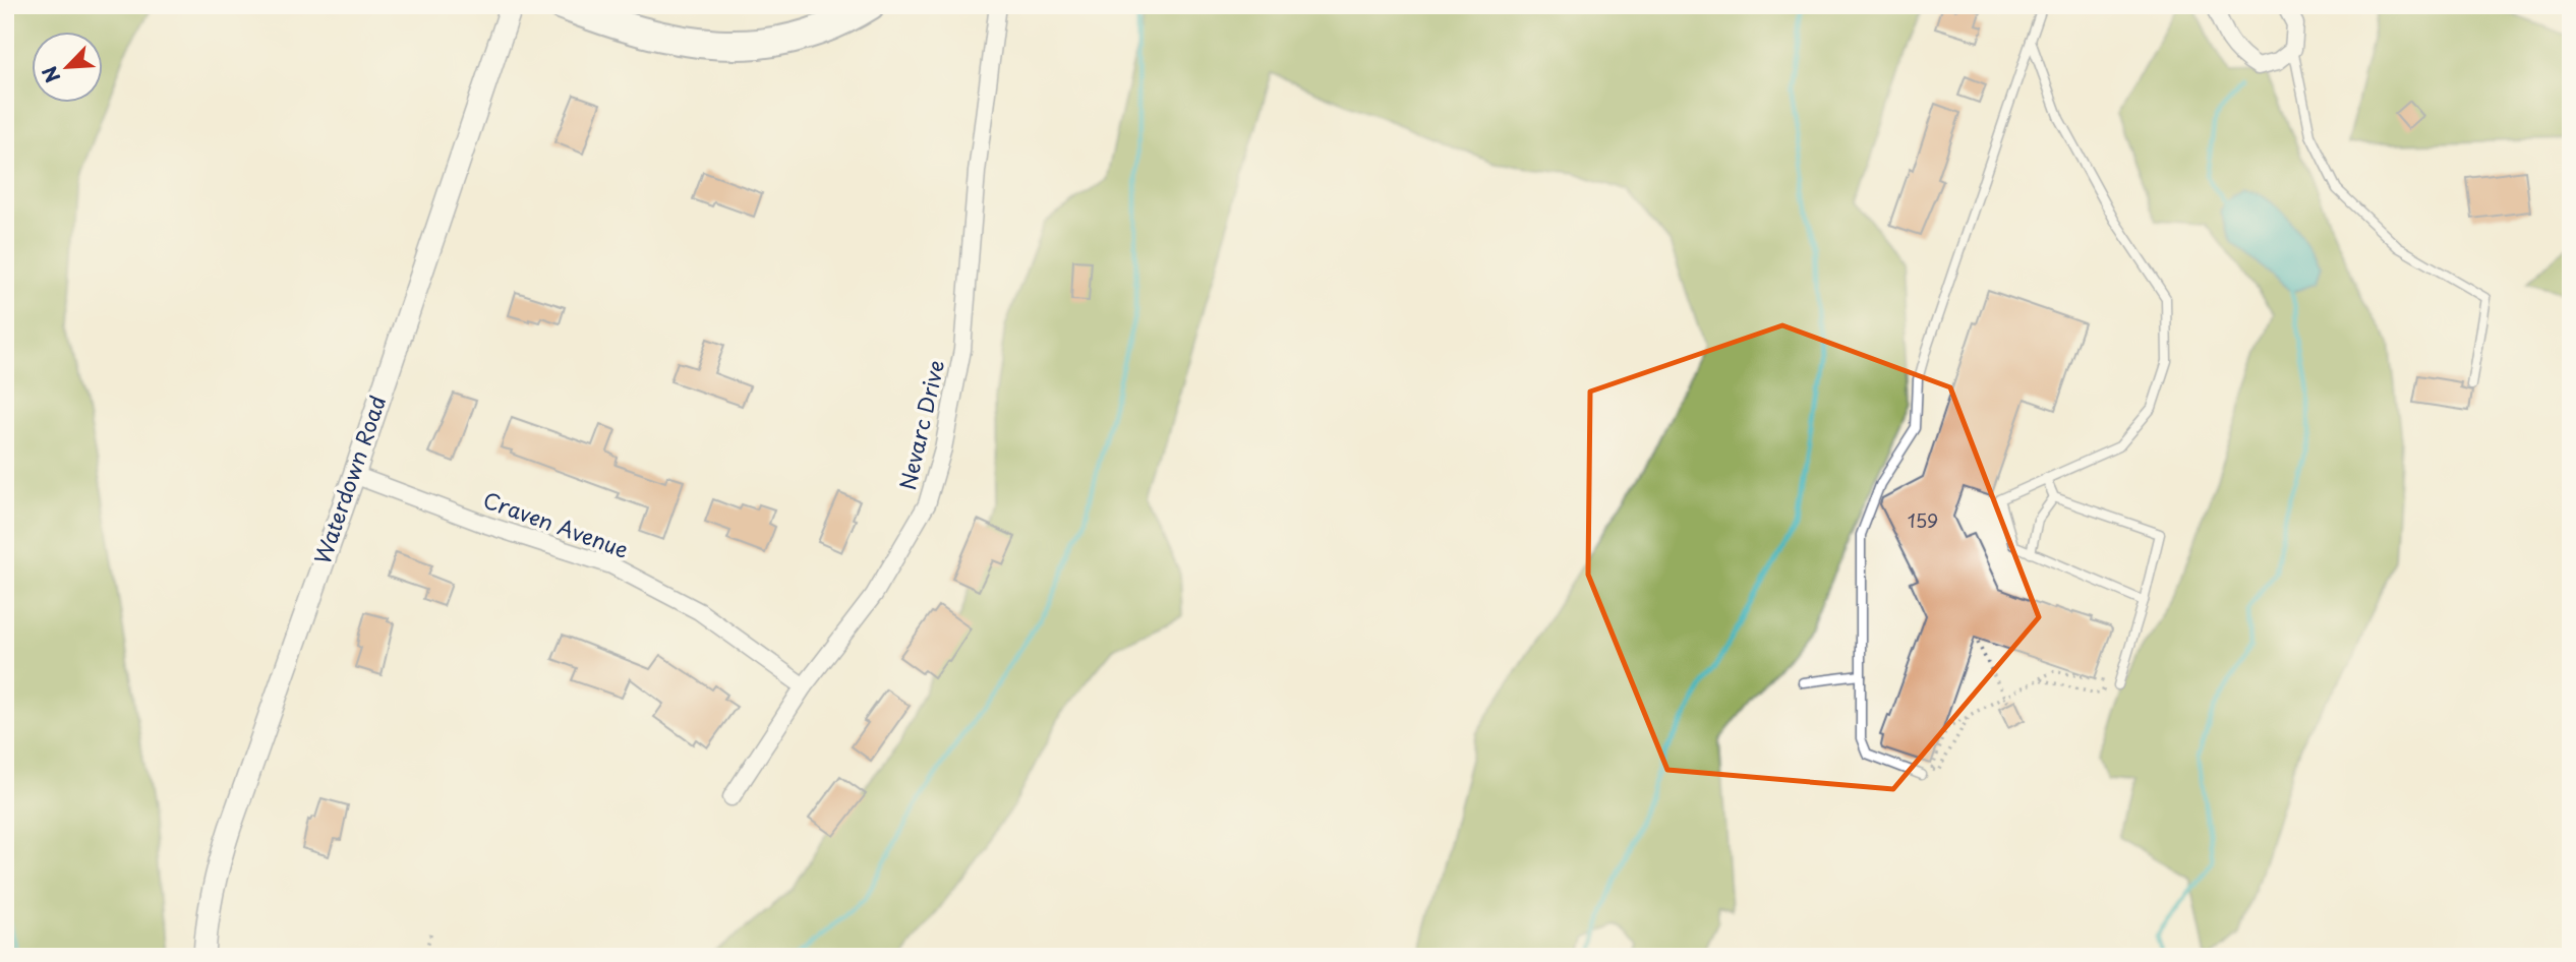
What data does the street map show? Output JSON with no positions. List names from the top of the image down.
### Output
{
  "streets": {
    "main road": ["Waterdown Road"],
    "street": ["Nevarc Drive", "Craven Avenue"]
  },
  "crossings": [
    ["Nevarc Drive", "Craven Avenue"],
    ["Waterdown Road", "Craven Avenue"]
  ],
  "house_numbers": ["159"],
  "north": "bottom left"
}
